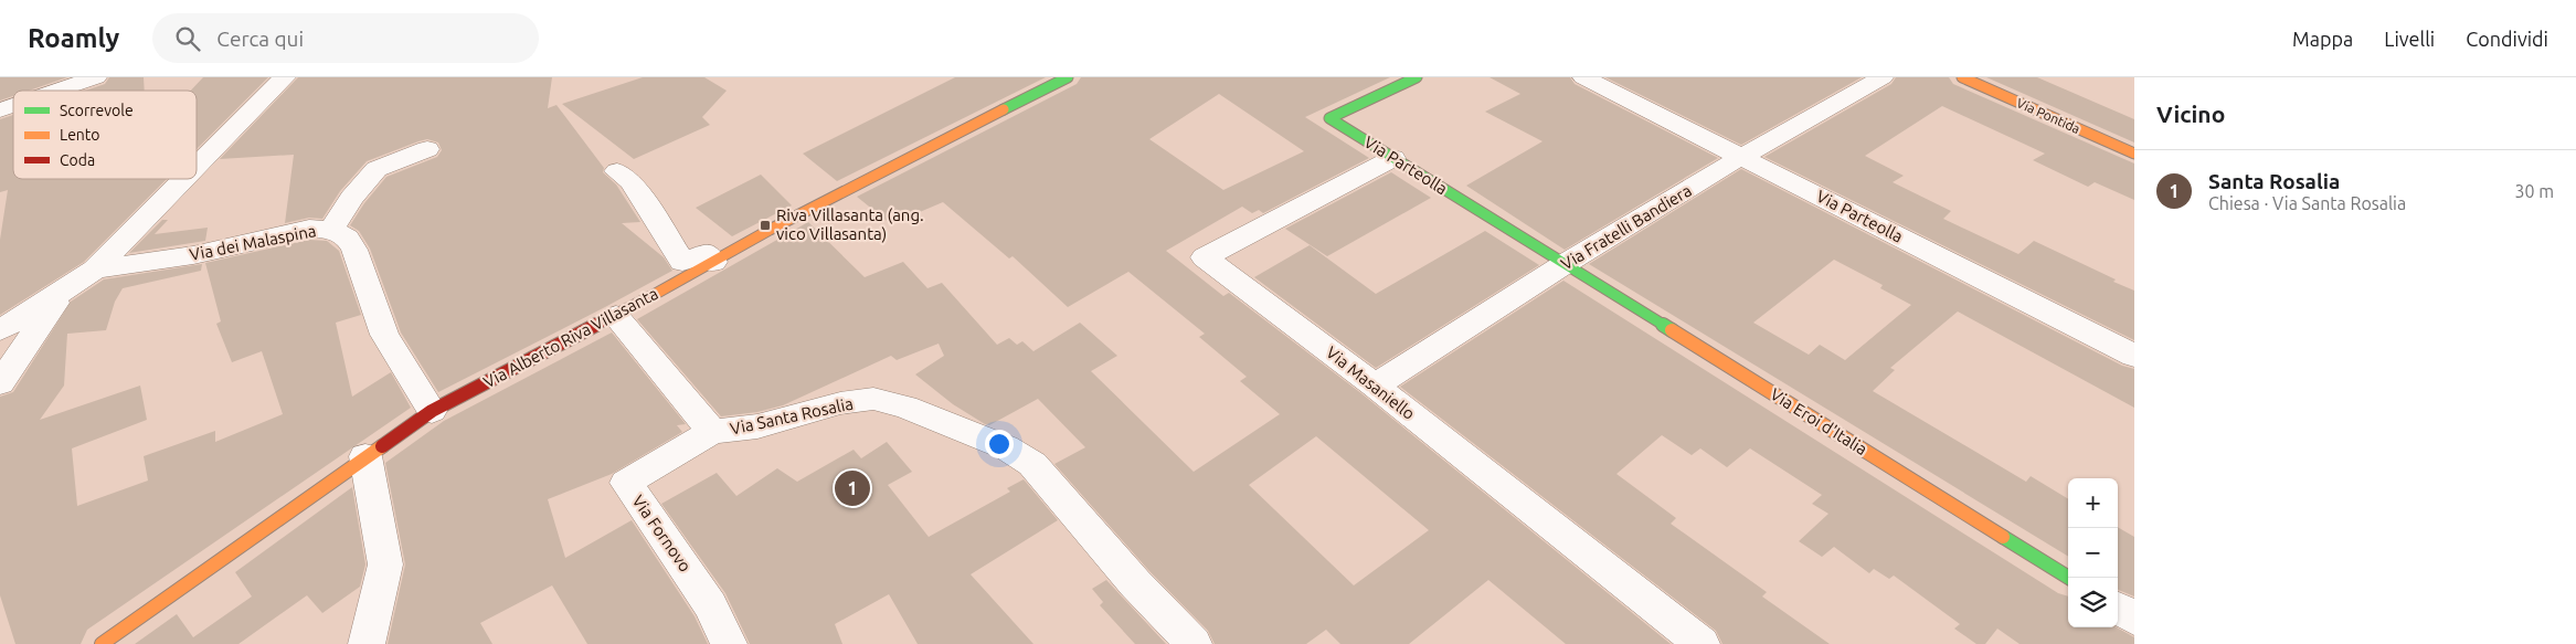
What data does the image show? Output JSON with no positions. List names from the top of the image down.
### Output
{
  "streets": {
    "street": [
      "Via Pontida",
      "Via Parteolla",
      "Via Fratelli Bandiera",
      "Via dei Malaspina",
      "Via Alberto Riva Villasanta",
      "Via Masaniello",
      "Via Santa Rosalia",
      "Via Eroi d'Italia",
      "Via Fornovo"
    ]
  },
  "crossings": [
    ["Via Parteolla", "Via Fratelli Bandiera"],
    ["Via Parteolla", "Via Masaniello"],
    ["Via Parteolla", "Via Eroi d'Italia"],
    ["Via Fratelli Bandiera", "Via Masaniello"],
    ["Via Fratelli Bandiera", "Via Eroi d'Italia"],
    ["Via dei Malaspina", "Via Alberto Riva Villasanta"],
    ["Via Alberto Riva Villasanta", "Via Santa Rosalia"],
    ["Via Santa Rosalia", "Via Fornovo"]
  ],
  "places": {
    "transit": ["Riva Villasanta (ang. vico Villasanta)"]
  },
  "legend": ["Scorrevole", "Lento", "Coda"],
  "page": {
    "header": "Roamly",
    "search": "Cerca qui",
    "nav": ["Mappa", "Livelli", "Condividi"],
    "heading": "Vicino",
    "list": [
      {
        "mark": "1",
        "name": "Santa Rosalia",
        "note": "Chiesa · Via Santa Rosalia",
        "value": "30 m"
      }
    ],
    "pins": "1",
    "map_buttons": ["+", "−"]
  }
}
